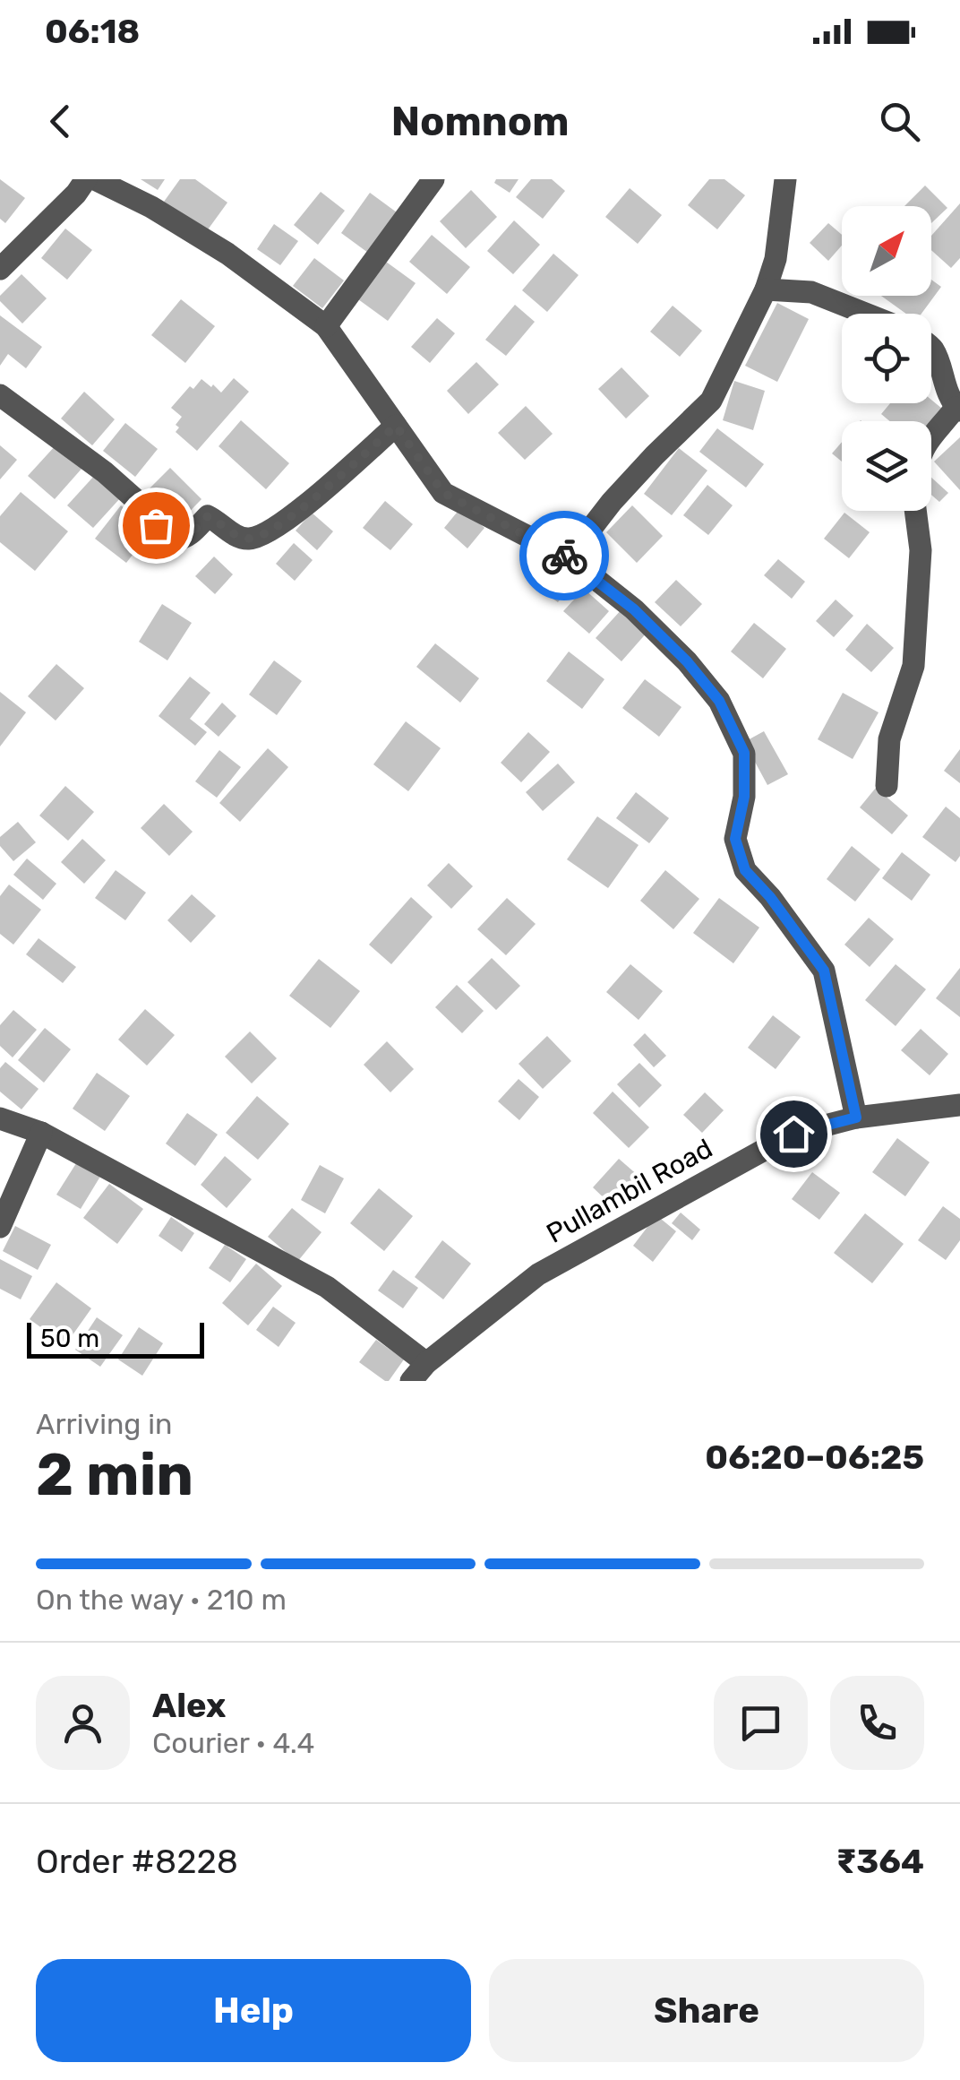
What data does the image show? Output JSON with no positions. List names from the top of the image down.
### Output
{
  "streets": {
    "street": ["Pullambil Road"]
  },
  "scale_bar": "50 m",
  "north": "top right",
  "page": {
    "status": "06:18",
    "header": "Nomnom",
    "scale": "50 m",
    "heading": ["2 min", "Arriving in", "06:20–06:25"],
    "panel": [
      "Alex",
      "Courier · 4.4",
      "Order #8228",
      "₹364"
    ],
    "bar": "On the way · 210 m",
    "buttons": ["Help", "Share"]
  }
}
